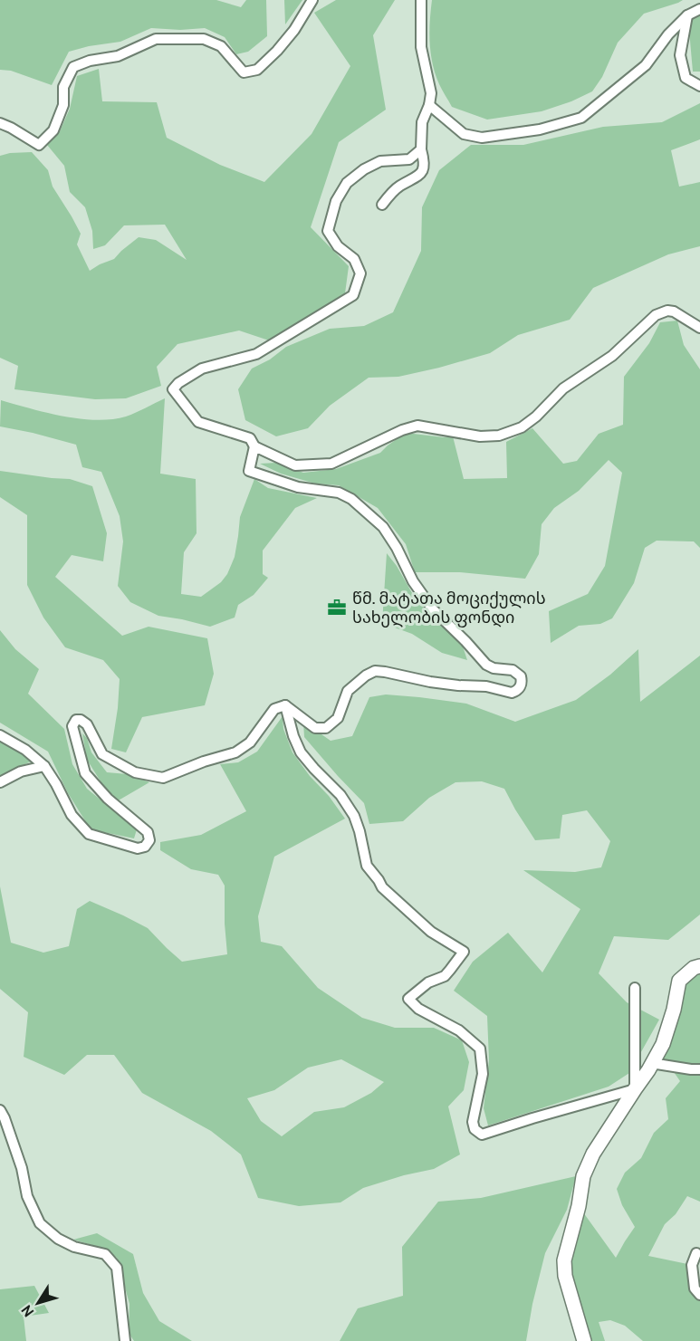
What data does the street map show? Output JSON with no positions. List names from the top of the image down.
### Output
{
  "places": {
    "office": ["წმ. მატათა მოციქულის სახელობის ფონდი"]
  },
  "north": "bottom left"
}
